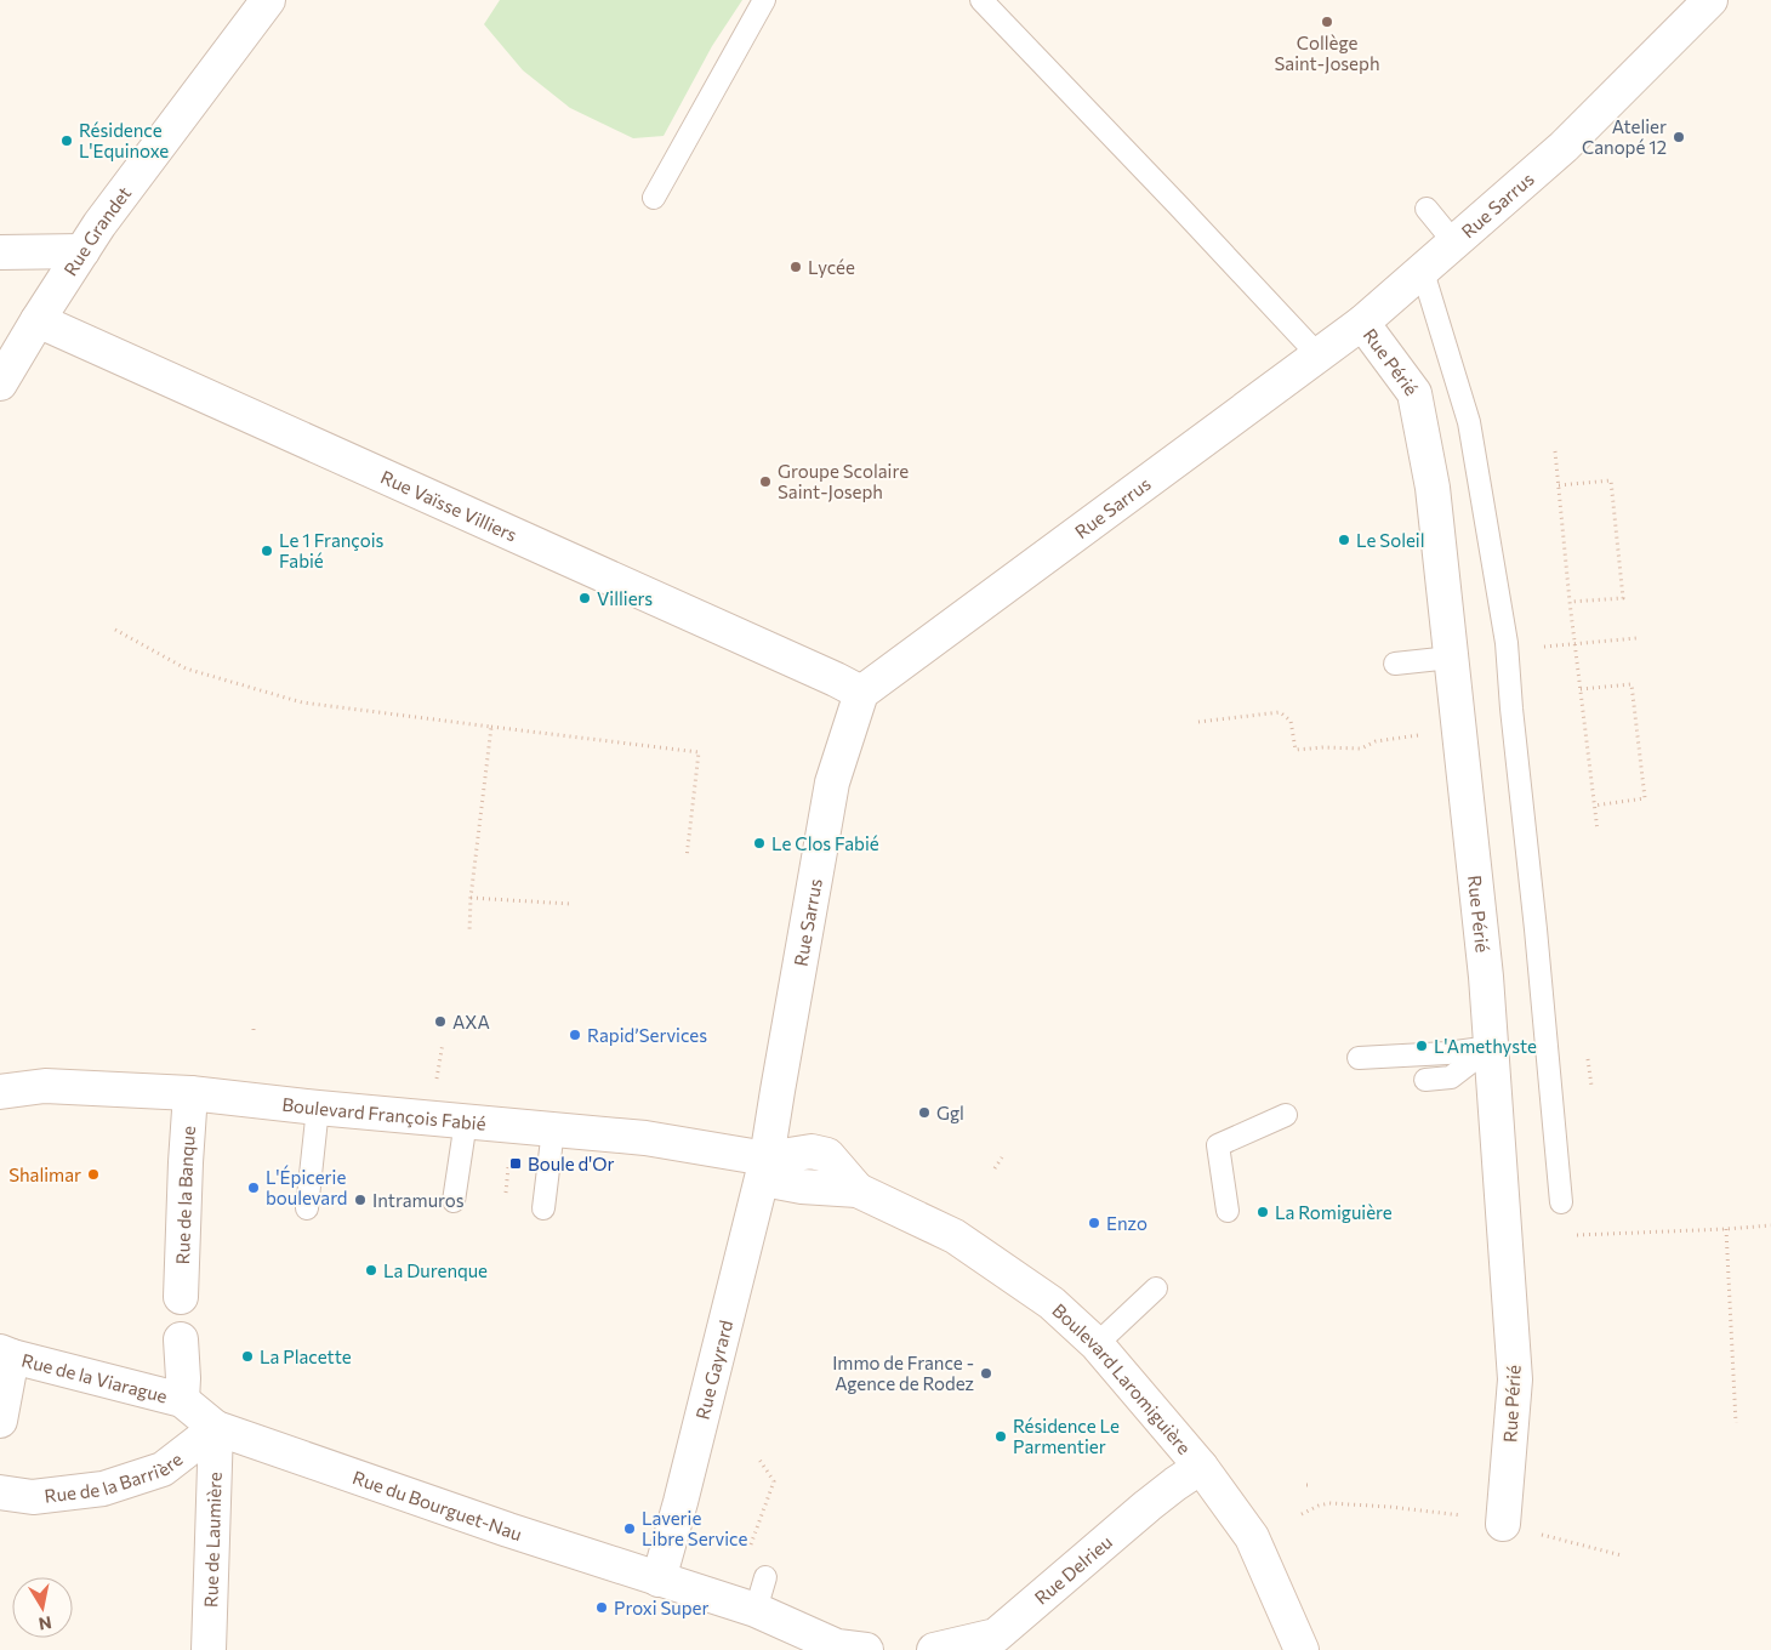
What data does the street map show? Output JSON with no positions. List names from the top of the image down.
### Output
{
  "streets": {
    "street": [
      "Rue Sarrus",
      "Rue Grandet",
      "Rue Périé",
      "Rue Vaïsse Villiers",
      "Boulevard François Fabié",
      "Rue de la Banque",
      "Rue Gayrard",
      "Rue de la Viarague",
      "Boulevard Laromiguière",
      "Rue de la Barrière",
      "Rue du Bourguet-Nau",
      "Rue de Laumière",
      "Rue Delrieu"
    ]
  },
  "crossings": [
    ["Rue Sarrus", "Rue Périé"],
    ["Rue Sarrus", "Rue Vaïsse Villiers"],
    ["Rue Sarrus", "Boulevard François Fabié"],
    ["Rue Sarrus", "Rue Gayrard"],
    ["Rue Sarrus", "Boulevard Laromiguière"],
    ["Rue Grandet", "Rue Vaïsse Villiers"],
    ["Boulevard François Fabié", "Rue de la Banque"],
    ["Boulevard François Fabié", "Rue Gayrard"],
    ["Boulevard François Fabié", "Boulevard Laromiguière"],
    ["Rue Gayrard", "Boulevard Laromiguière"],
    ["Rue Gayrard", "Rue du Bourguet-Nau"],
    ["Rue de la Viarague", "Rue de la Barrière"],
    ["Rue de la Viarague", "Rue du Bourguet-Nau"],
    ["Rue de la Viarague", "Rue de Laumière"],
    ["Boulevard Laromiguière", "Rue Delrieu"],
    ["Rue de la Barrière", "Rue du Bourguet-Nau"],
    ["Rue de la Barrière", "Rue de Laumière"],
    ["Rue du Bourguet-Nau", "Rue de Laumière"]
  ],
  "places": {
    "other": [
      "Collège Saint-Joseph",
      "Atelier Canopé 12",
      "Résidence L'Equinoxe",
      "Lycée",
      "Groupe Scolaire Saint-Joseph",
      "Le Soleil",
      "Le 1 François Fabié",
      "Villiers",
      "Le Clos Fabié",
      "AXA",
      "Rapid’Services",
      "L'Amethyste",
      "Ggl",
      "Shalimar",
      "L'Épicerie boulevard",
      "Intramuros",
      "La Romiguière",
      "Enzo",
      "La Durenque",
      "La Placette",
      "Immo de France - Agence de Rodez",
      "Résidence Le Parmentier",
      "Laverie Libre Service",
      "Proxi Super"
    ],
    "transit": ["Boule d'Or"]
  },
  "north": "bottom"
}
